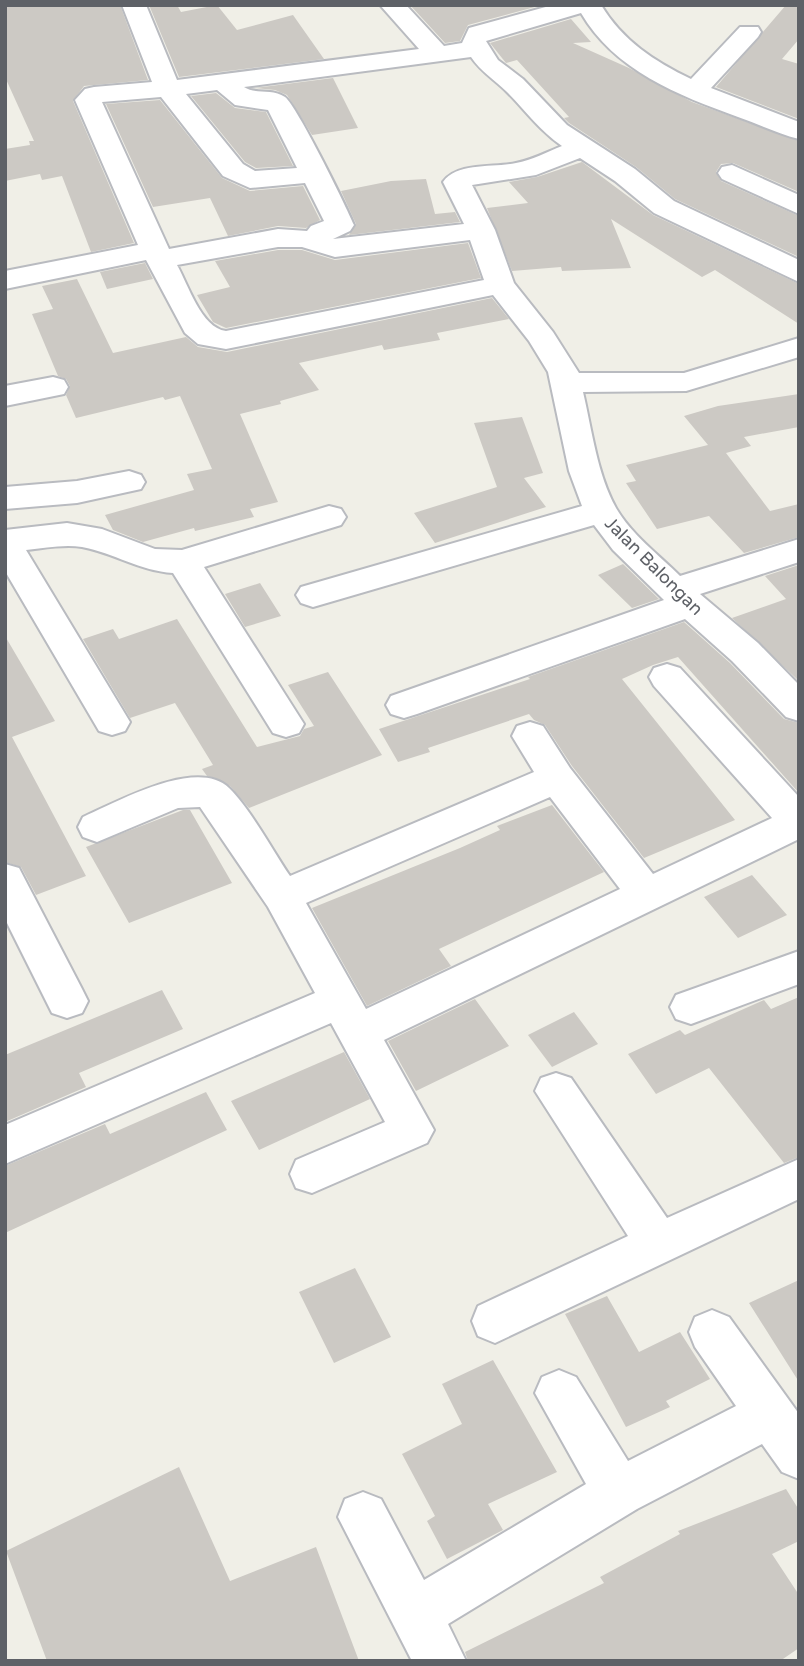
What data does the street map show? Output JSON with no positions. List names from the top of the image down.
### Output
{
  "streets": {
    "street": ["Jalan Balongan"]
  }
}
